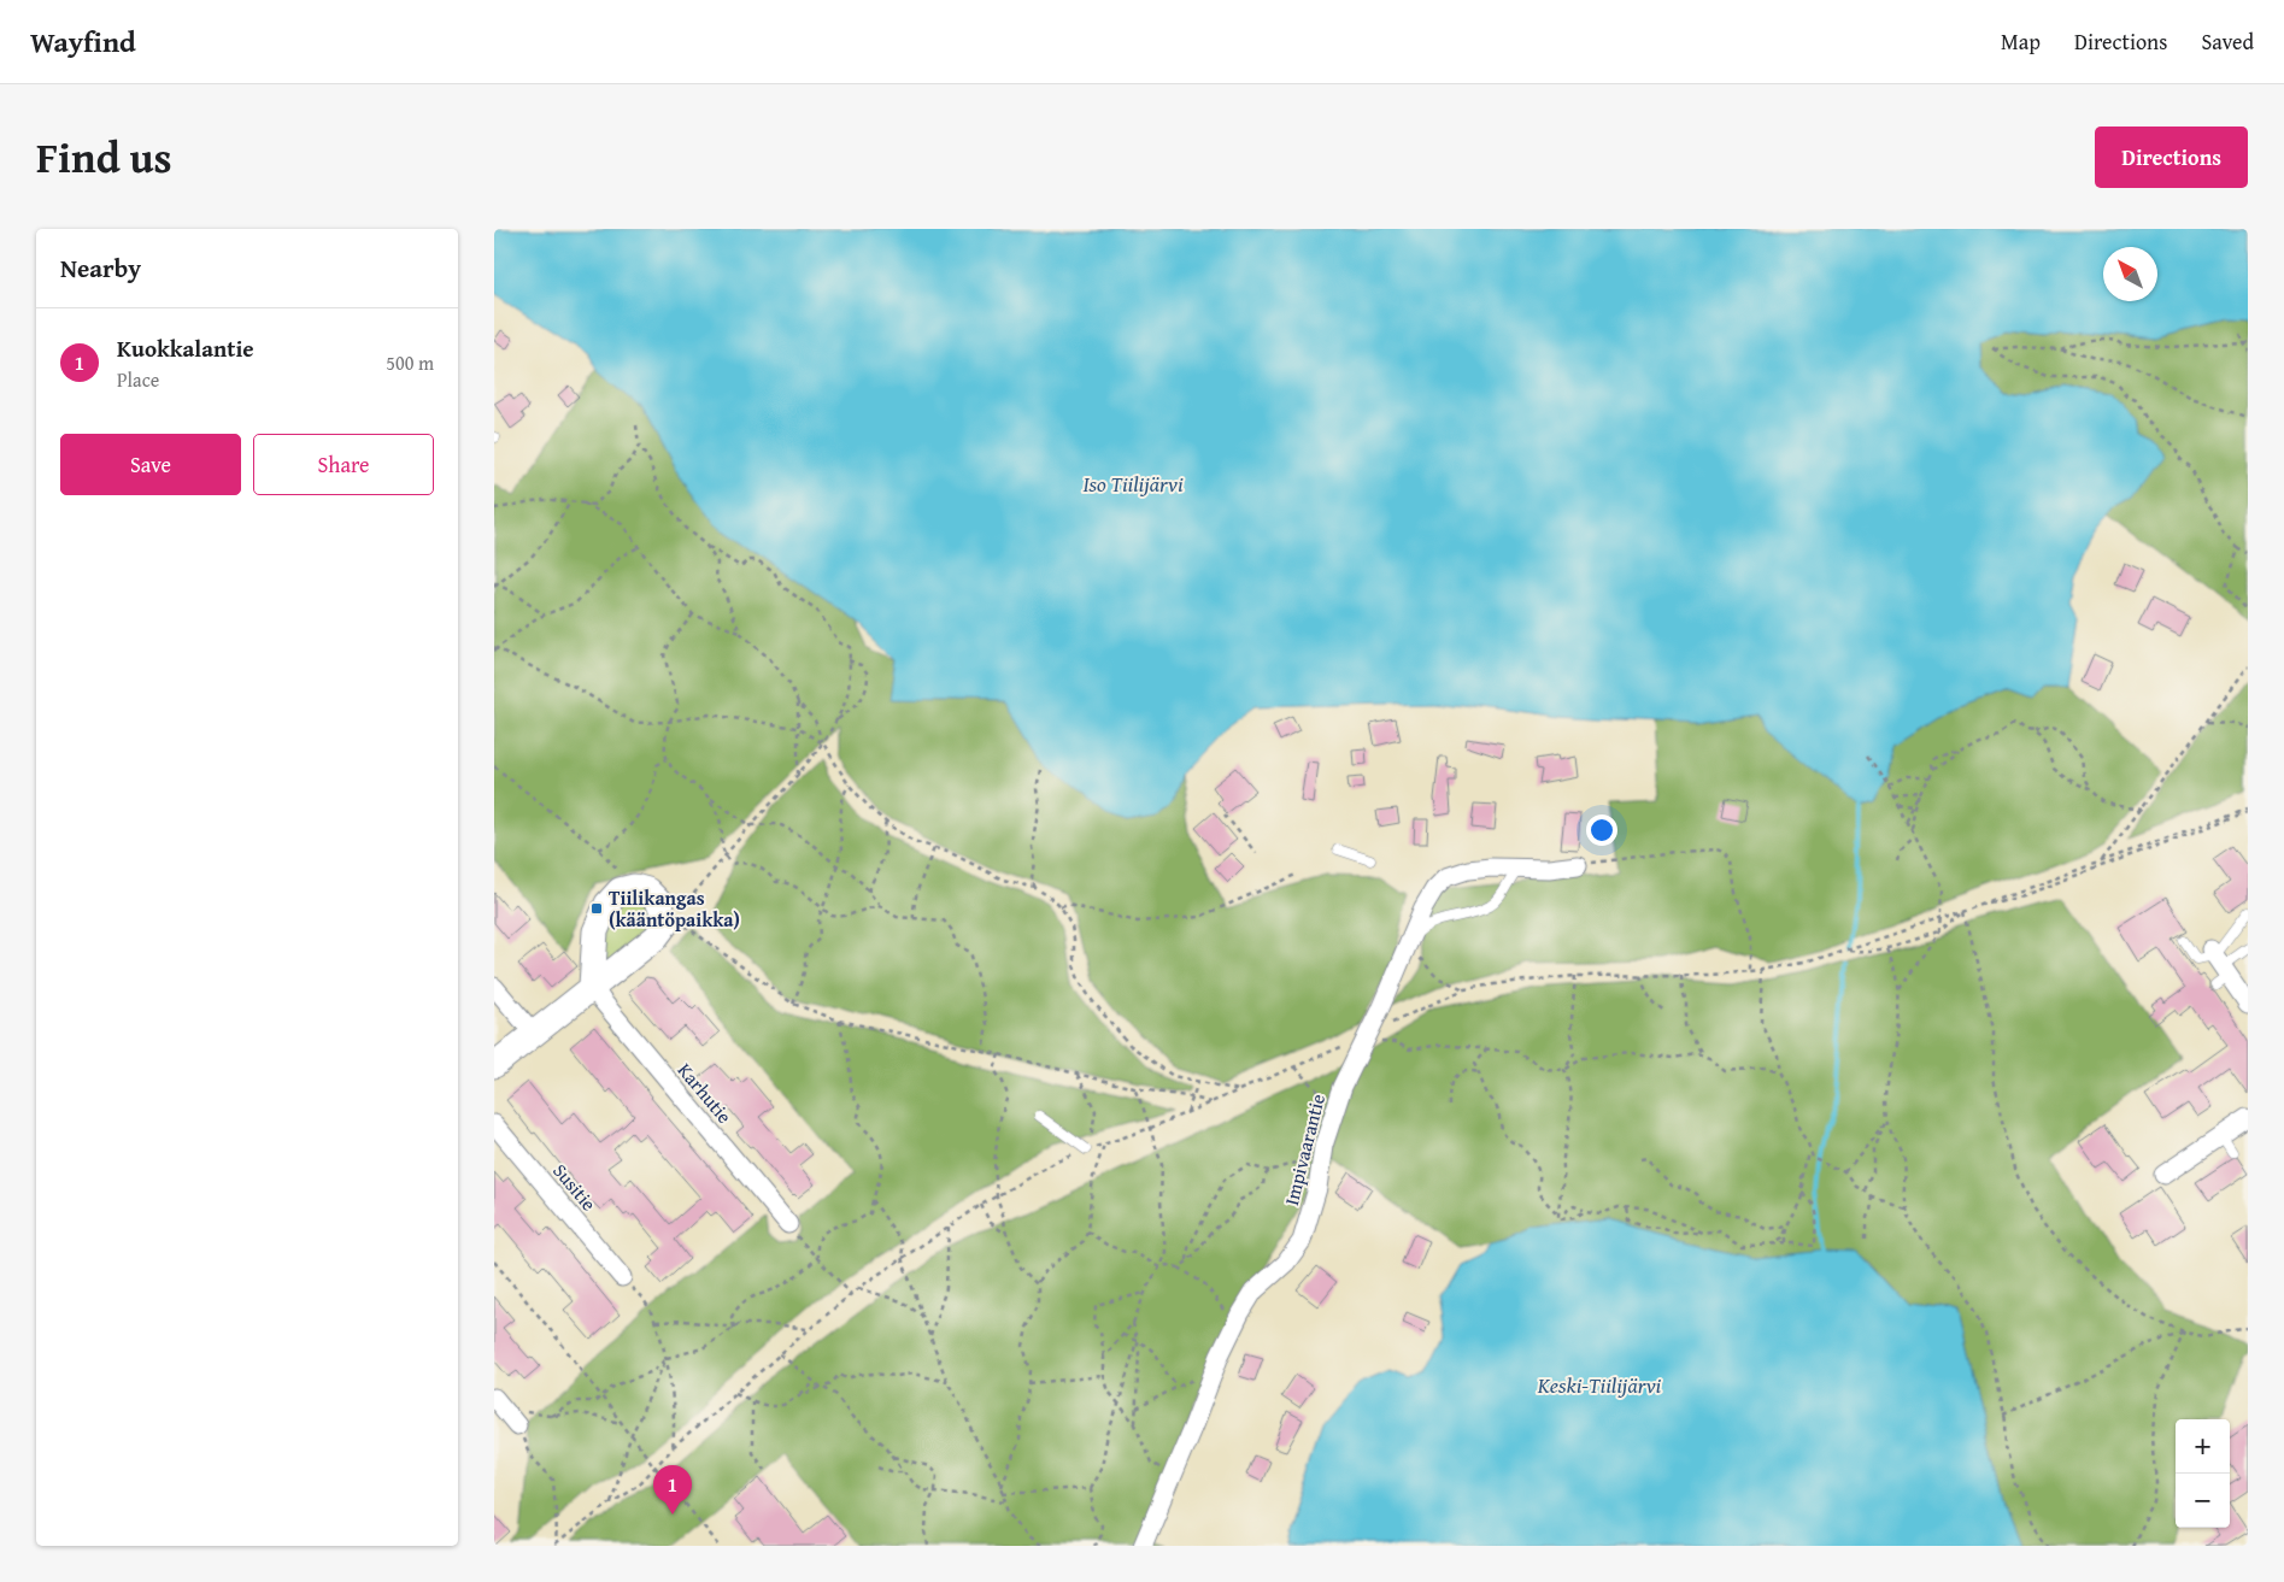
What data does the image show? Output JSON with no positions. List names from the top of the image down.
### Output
{
  "streets": {
    "street": ["Karhutie", "Impivaarantie", "Susitie"]
  },
  "water": ["Iso Tiilijärvi", "Keski-Tiilijärvi"],
  "places": {
    "transit": ["Tiilikangas (kääntöpaikka)"]
  },
  "north": "top left",
  "page": {
    "header": "Wayfind",
    "nav": ["Map", "Directions", "Saved"],
    "title": "Find us",
    "buttons": [
      "Directions",
      ["Save", "Share"]
    ],
    "heading": "Nearby",
    "list": [
      {
        "mark": "1",
        "name": "Kuokkalantie",
        "note": "Place",
        "value": "500 m"
      }
    ],
    "map_buttons": ["+", "−"],
    "pins": "1"
  }
}
